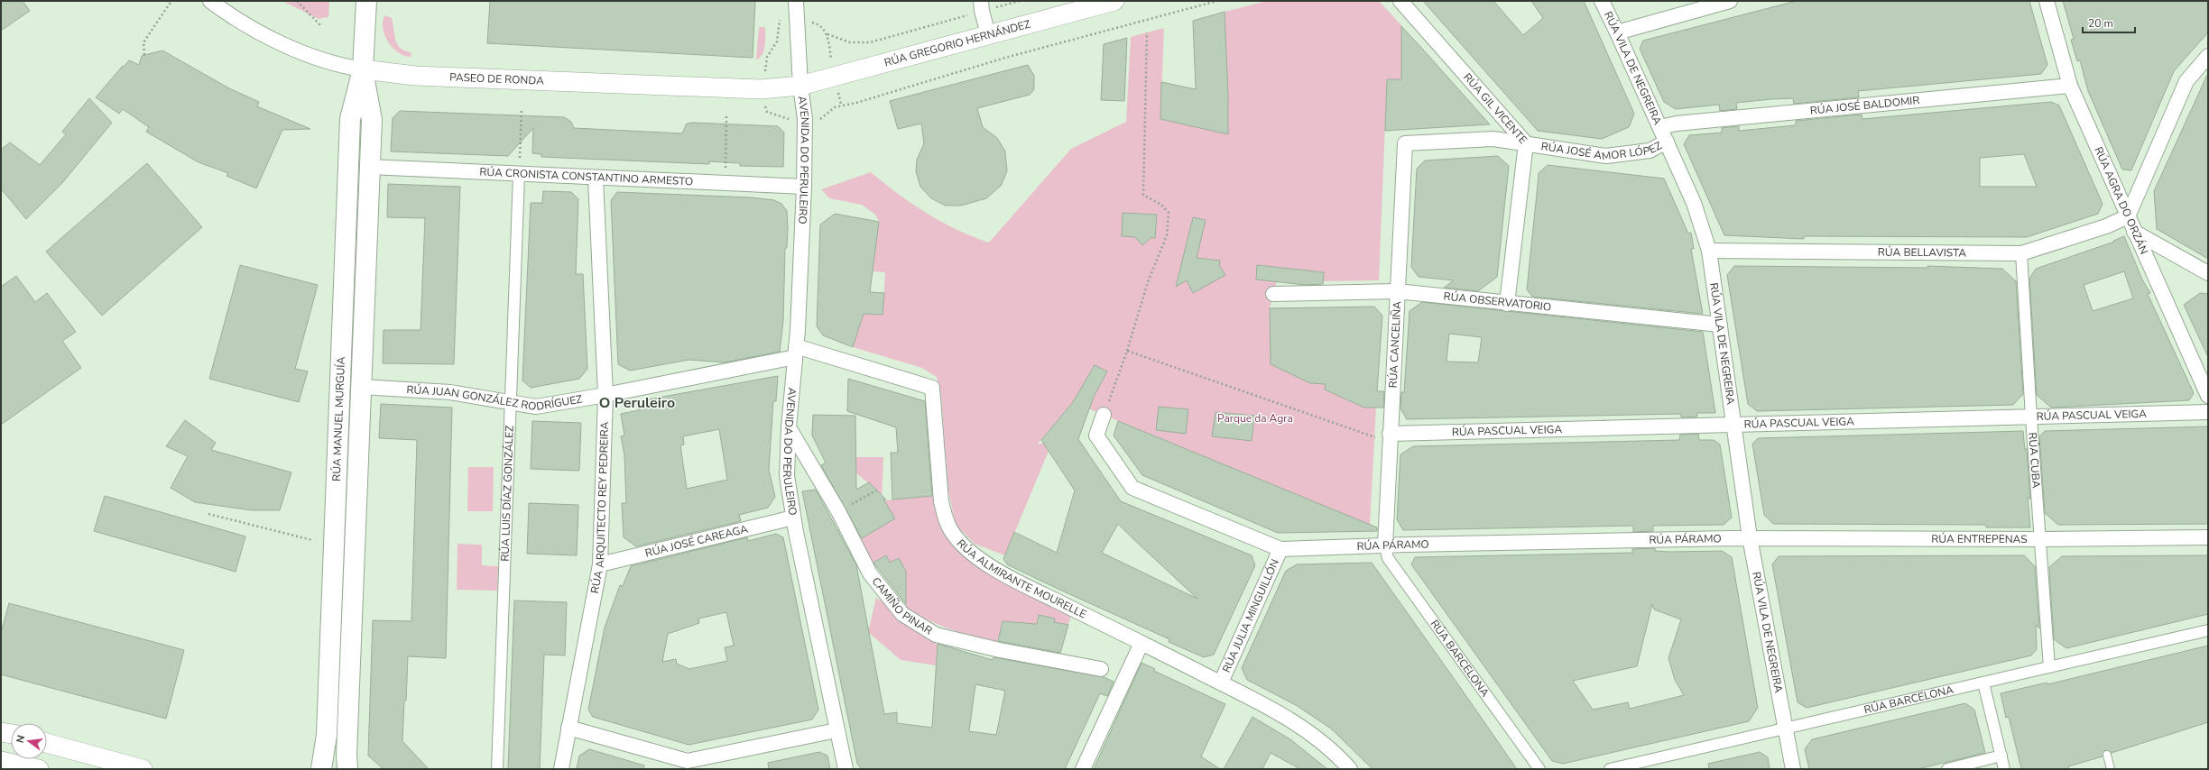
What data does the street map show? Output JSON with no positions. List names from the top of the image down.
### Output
{
  "streets": {
    "main road": ["RÚA MANUEL MURGUÍA"],
    "street": [
      "RÚA GREGORIO HERNÁNDEZ",
      "RÚA VILA DE NEGREIRA",
      "PASEO DE RONDA",
      "RÚA JOSÉ BALDOMIR",
      "RÚA GIL VICENTE",
      "RÚA JOSÉ AMOR LÓPEZ",
      "AVENIDA DO PERULEIRO",
      "RÚA CRONISTA CONSTANTINO ARMESTO",
      "RÚA AGRA DO ORZÁN",
      "RÚA BELLAVISTA",
      "RÚA OBSERVATORIO",
      "RÚA CANCELIÑA",
      "RÚA JUAN GONZÁLEZ RODRÍGUEZ",
      "RÚA PASCUAL VEIGA",
      "RÚA CUBA",
      "RÚA LUIS DÍAZ GONZÁLEZ",
      "RÚA ARQUITECTO REY PEDREIRA",
      "RÚA PÁRAMO",
      "RÚA ENTREPENAS",
      "RÚA JOSÉ CAREAGA",
      "RÚA ALMIRANTE MOURELLE",
      "CAMIÑO PINAR",
      "RÚA JULIA MINGUILLÓN",
      "RÚA BARCELONA"
    ]
  },
  "crossings": [
    ["RÚA GREGORIO HERNÁNDEZ", "PASEO DE RONDA"],
    ["RÚA GREGORIO HERNÁNDEZ", "AVENIDA DO PERULEIRO"],
    ["RÚA VILA DE NEGREIRA", "RÚA JOSÉ BALDOMIR"],
    ["RÚA VILA DE NEGREIRA", "RÚA JOSÉ AMOR LÓPEZ"],
    ["RÚA VILA DE NEGREIRA", "RÚA BELLAVISTA"],
    ["RÚA VILA DE NEGREIRA", "RÚA OBSERVATORIO"],
    ["RÚA VILA DE NEGREIRA", "RÚA PASCUAL VEIGA"],
    ["RÚA VILA DE NEGREIRA", "RÚA PÁRAMO"],
    ["RÚA VILA DE NEGREIRA", "RÚA ENTREPENAS"],
    ["RÚA VILA DE NEGREIRA", "RÚA BARCELONA"],
    ["PASEO DE RONDA", "AVENIDA DO PERULEIRO"],
    ["PASEO DE RONDA", "RÚA MANUEL MURGUÍA"],
    ["RÚA JOSÉ BALDOMIR", "RÚA AGRA DO ORZÁN"],
    ["RÚA GIL VICENTE", "RÚA JOSÉ AMOR LÓPEZ"],
    ["RÚA GIL VICENTE", "RÚA OBSERVATORIO"],
    ["RÚA JOSÉ AMOR LÓPEZ", "RÚA CANCELIÑA"],
    ["AVENIDA DO PERULEIRO", "RÚA CRONISTA CONSTANTINO ARMESTO"],
    ["AVENIDA DO PERULEIRO", "RÚA JUAN GONZÁLEZ RODRÍGUEZ"],
    ["AVENIDA DO PERULEIRO", "RÚA JOSÉ CAREAGA"],
    ["AVENIDA DO PERULEIRO", "RÚA ALMIRANTE MOURELLE"],
    ["AVENIDA DO PERULEIRO", "CAMIÑO PINAR"],
    ["RÚA CRONISTA CONSTANTINO ARMESTO", "RÚA MANUEL MURGUÍA"],
    ["RÚA CRONISTA CONSTANTINO ARMESTO", "RÚA LUIS DÍAZ GONZÁLEZ"],
    ["RÚA CRONISTA CONSTANTINO ARMESTO", "RÚA ARQUITECTO REY PEDREIRA"],
    ["RÚA AGRA DO ORZÁN", "RÚA BELLAVISTA"],
    ["RÚA BELLAVISTA", "RÚA CUBA"],
    ["RÚA OBSERVATORIO", "RÚA CANCELIÑA"],
    ["RÚA CANCELIÑA", "RÚA PASCUAL VEIGA"],
    ["RÚA CANCELIÑA", "RÚA PÁRAMO"],
    ["RÚA CANCELIÑA", "RÚA BARCELONA"],
    ["RÚA JUAN GONZÁLEZ RODRÍGUEZ", "RÚA MANUEL MURGUÍA"],
    ["RÚA JUAN GONZÁLEZ RODRÍGUEZ", "RÚA LUIS DÍAZ GONZÁLEZ"],
    ["RÚA JUAN GONZÁLEZ RODRÍGUEZ", "RÚA ARQUITECTO REY PEDREIRA"],
    ["RÚA JUAN GONZÁLEZ RODRÍGUEZ", "RÚA ALMIRANTE MOURELLE"],
    ["RÚA PASCUAL VEIGA", "RÚA CUBA"],
    ["RÚA CUBA", "RÚA ENTREPENAS"],
    ["RÚA CUBA", "RÚA BARCELONA"],
    ["RÚA ARQUITECTO REY PEDREIRA", "RÚA JOSÉ CAREAGA"],
    ["RÚA PÁRAMO", "RÚA ENTREPENAS"],
    ["RÚA PÁRAMO", "RÚA JULIA MINGUILLÓN"],
    ["RÚA PÁRAMO", "RÚA BARCELONA"],
    ["RÚA ALMIRANTE MOURELLE", "RÚA JULIA MINGUILLÓN"]
  ],
  "districts": ["O Peruleiro"],
  "parks": ["Parque da Agra"],
  "scale_bar": "20 m",
  "north": "left"
}
